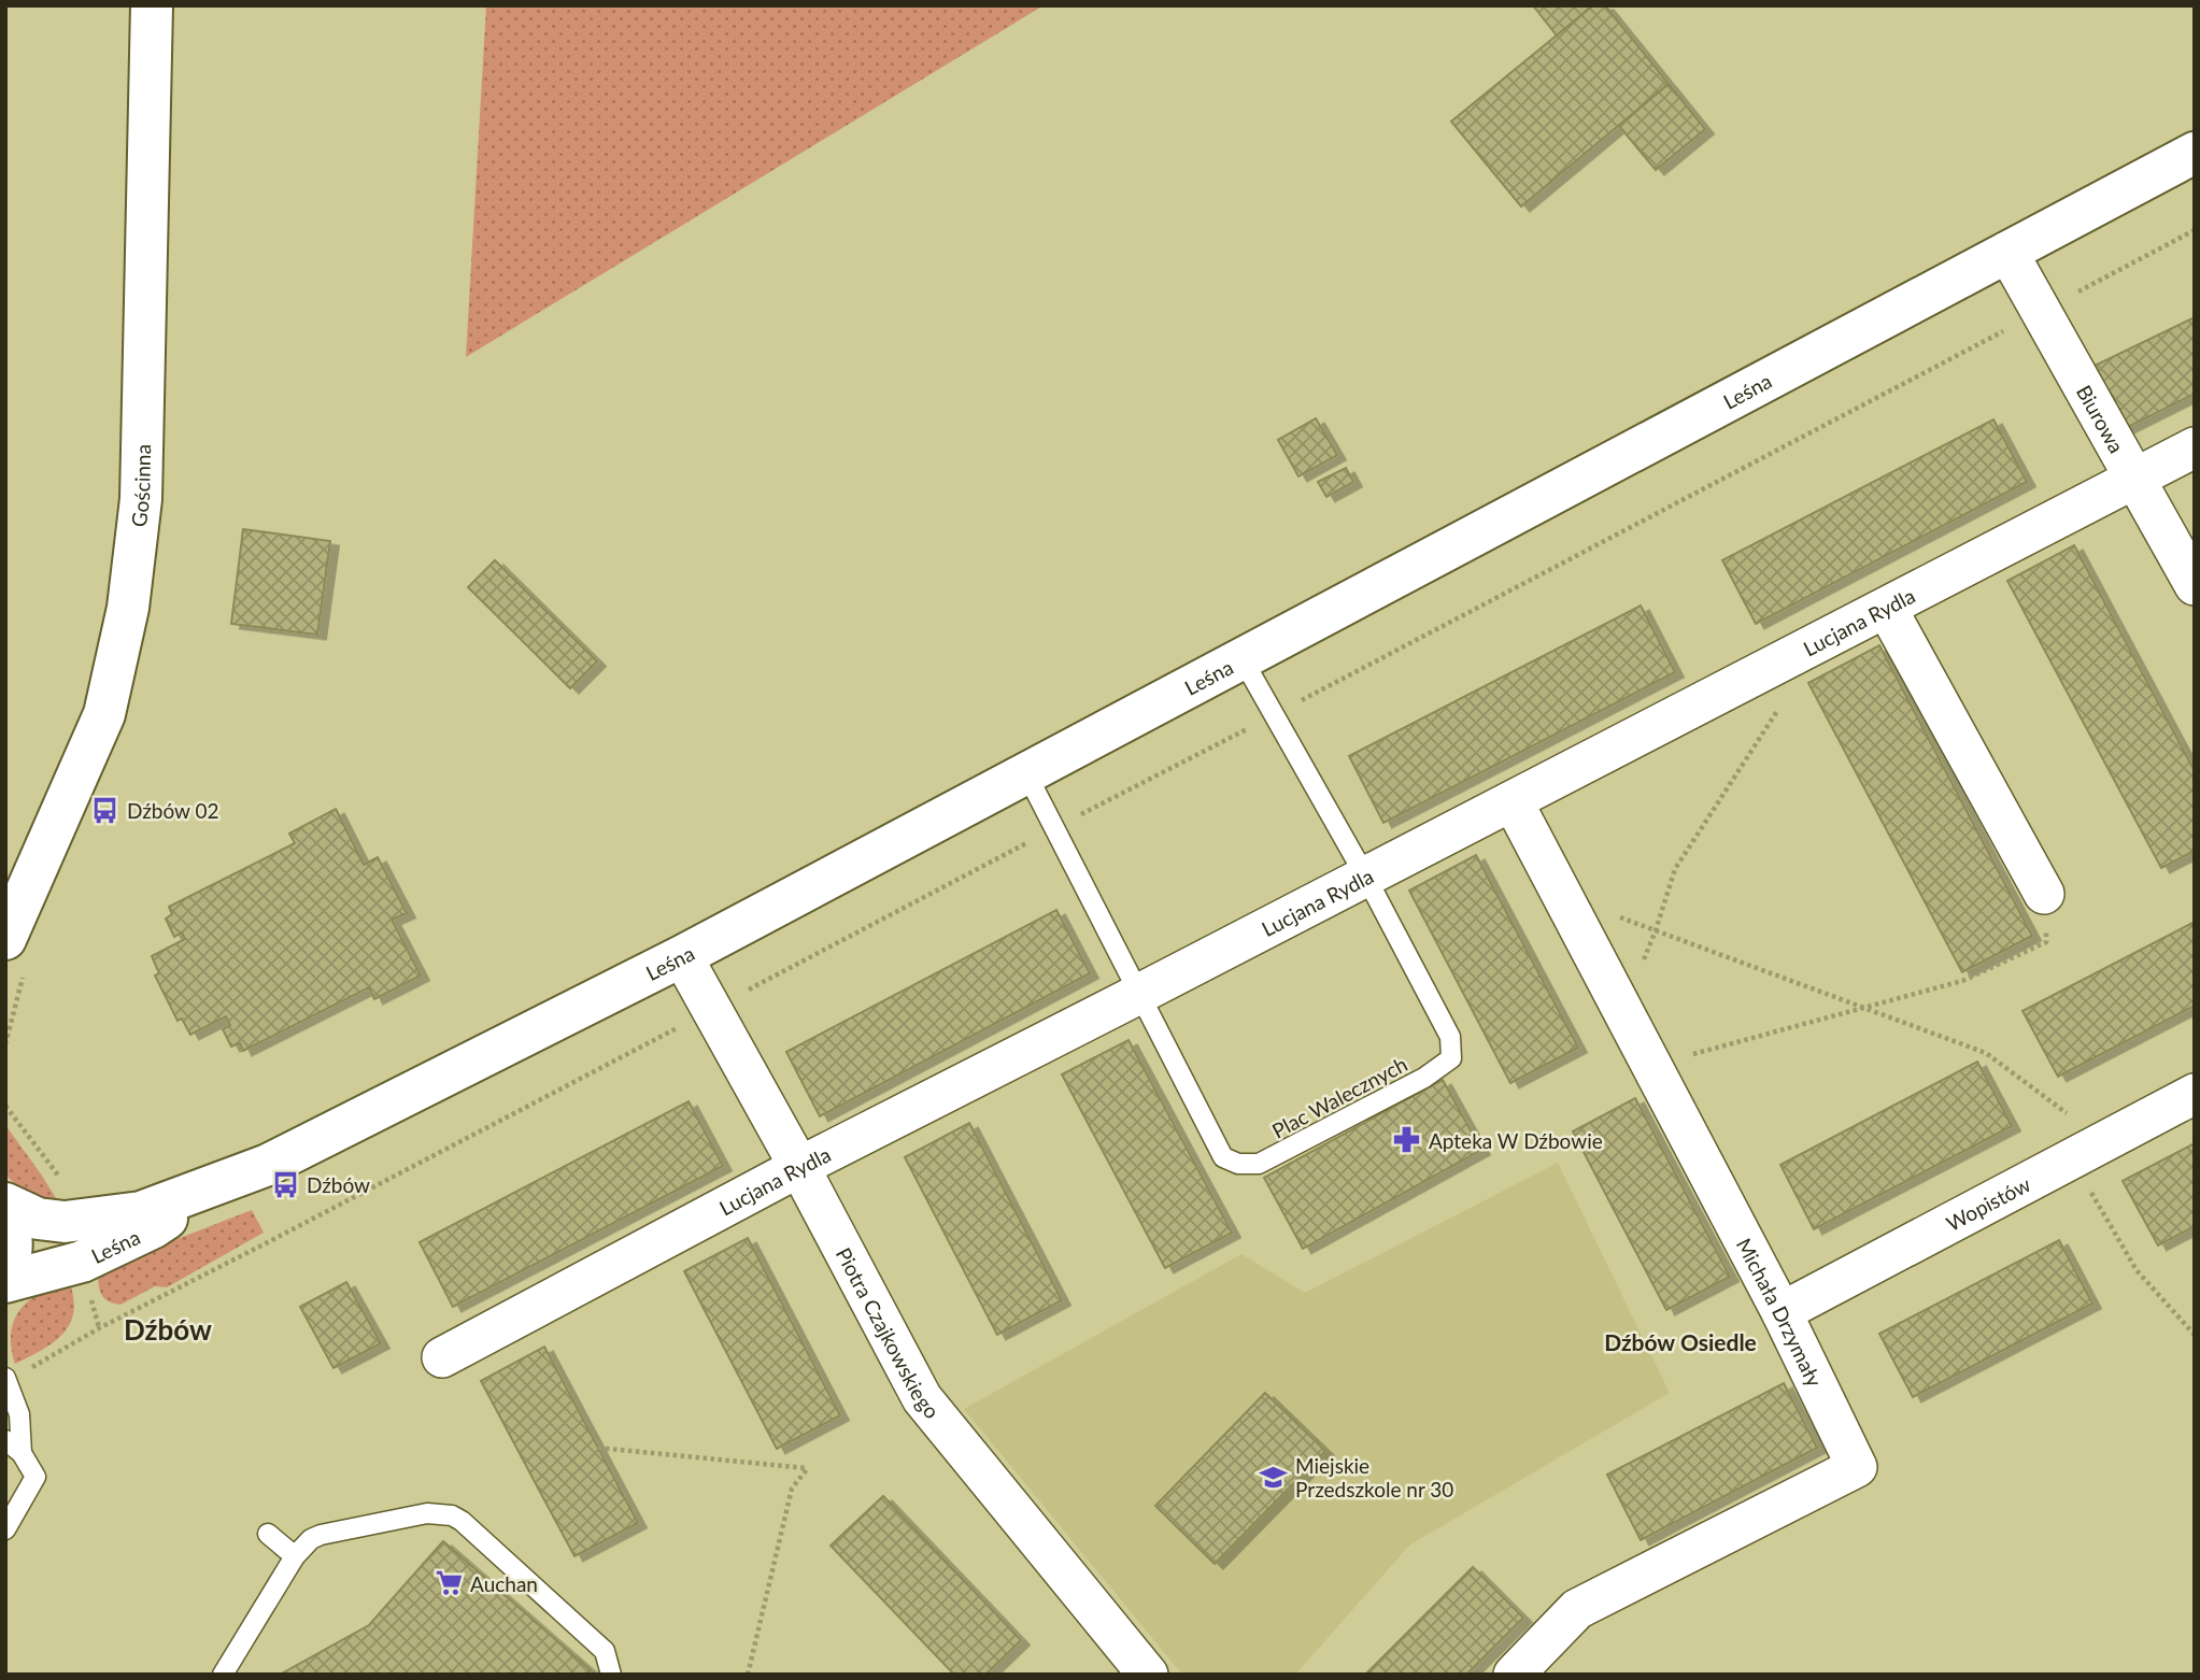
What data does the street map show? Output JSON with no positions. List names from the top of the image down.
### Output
{
  "streets": {
    "street": [
      "Leśna",
      "Biurowa",
      "Gościnna",
      "Lucjana Rydla",
      "Wopistów",
      "Michała Drzymały",
      "Piotra Czajkowskiego"
    ],
    "lane": ["Plac Walecznych"]
  },
  "crossings": [
    ["Leśna", "Biurowa"],
    ["Leśna", "Plac Walecznych"],
    ["Leśna", "Piotra Czajkowskiego"],
    ["Biurowa", "Lucjana Rydla"],
    ["Lucjana Rydla", "Plac Walecznych"],
    ["Lucjana Rydla", "Michała Drzymały"],
    ["Lucjana Rydla", "Piotra Czajkowskiego"],
    ["Wopistów", "Michała Drzymały"]
  ],
  "districts": ["Dźbów", "Dźbów Osiedle"],
  "places": {
    "bus stop": ["Dźbów 02", "Dźbów"],
    "pharmacy": ["Apteka W Dźbowie"],
    "school or university": ["Miejskie Przedszkole nr 30"],
    "supermarket": ["Auchan"]
  }
}
